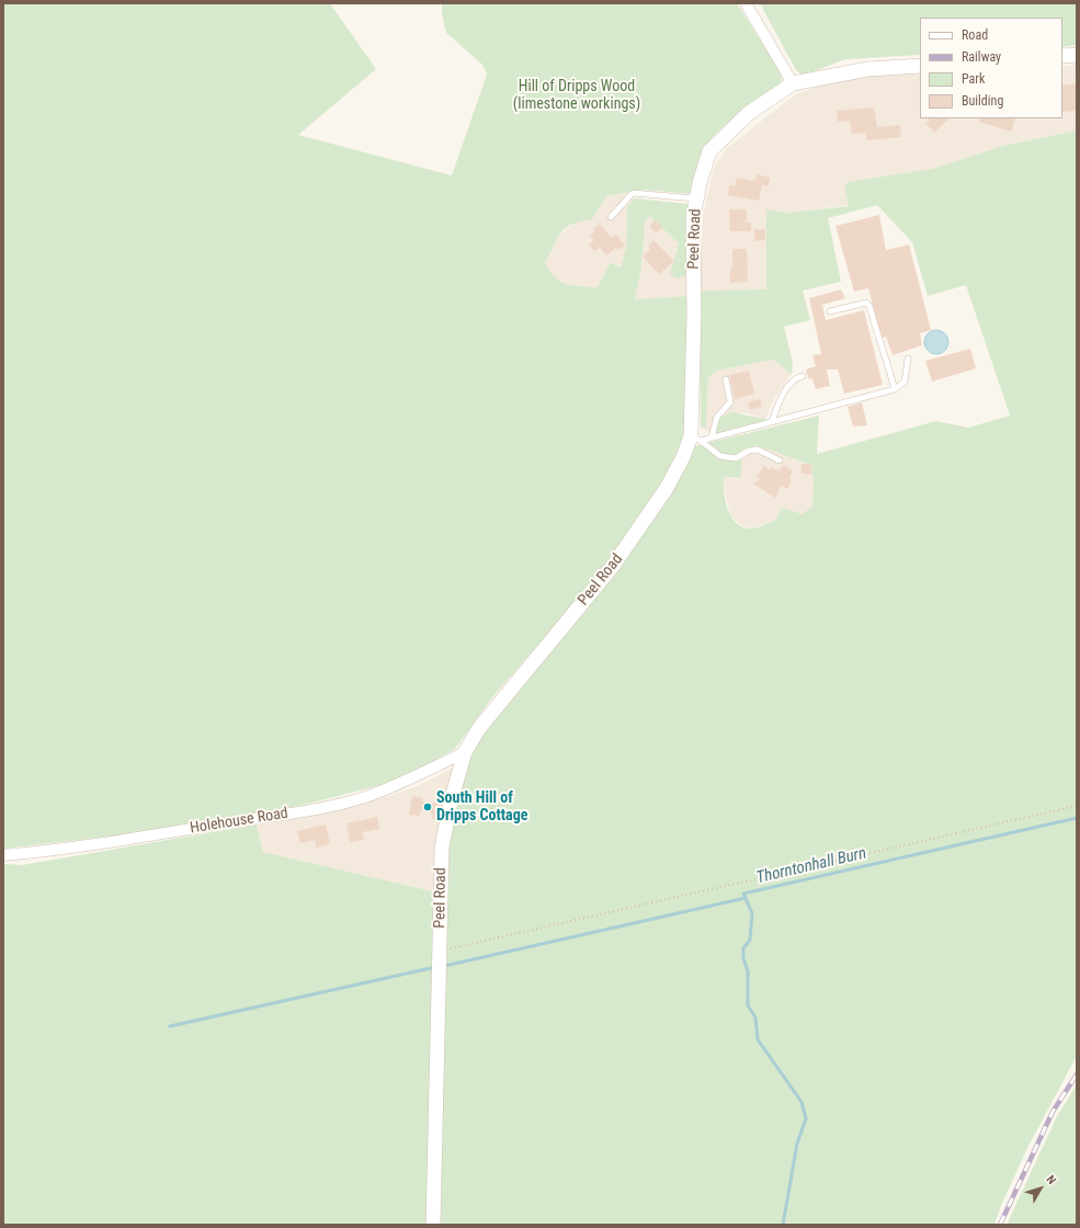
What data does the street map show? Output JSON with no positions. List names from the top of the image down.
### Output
{
  "streets": {
    "street": ["Peel Road", "Holehouse Road"]
  },
  "crossings": [
    ["Peel Road", "Holehouse Road"]
  ],
  "water": ["Thorntonhall Burn"],
  "parks": ["Hill of Dripps Wood (limestone workings)"],
  "places": ["South Hill of Dripps Cottage"],
  "legend": [
    "Road",
    "Railway",
    "Park",
    "Building"
  ],
  "north": "top right"
}
